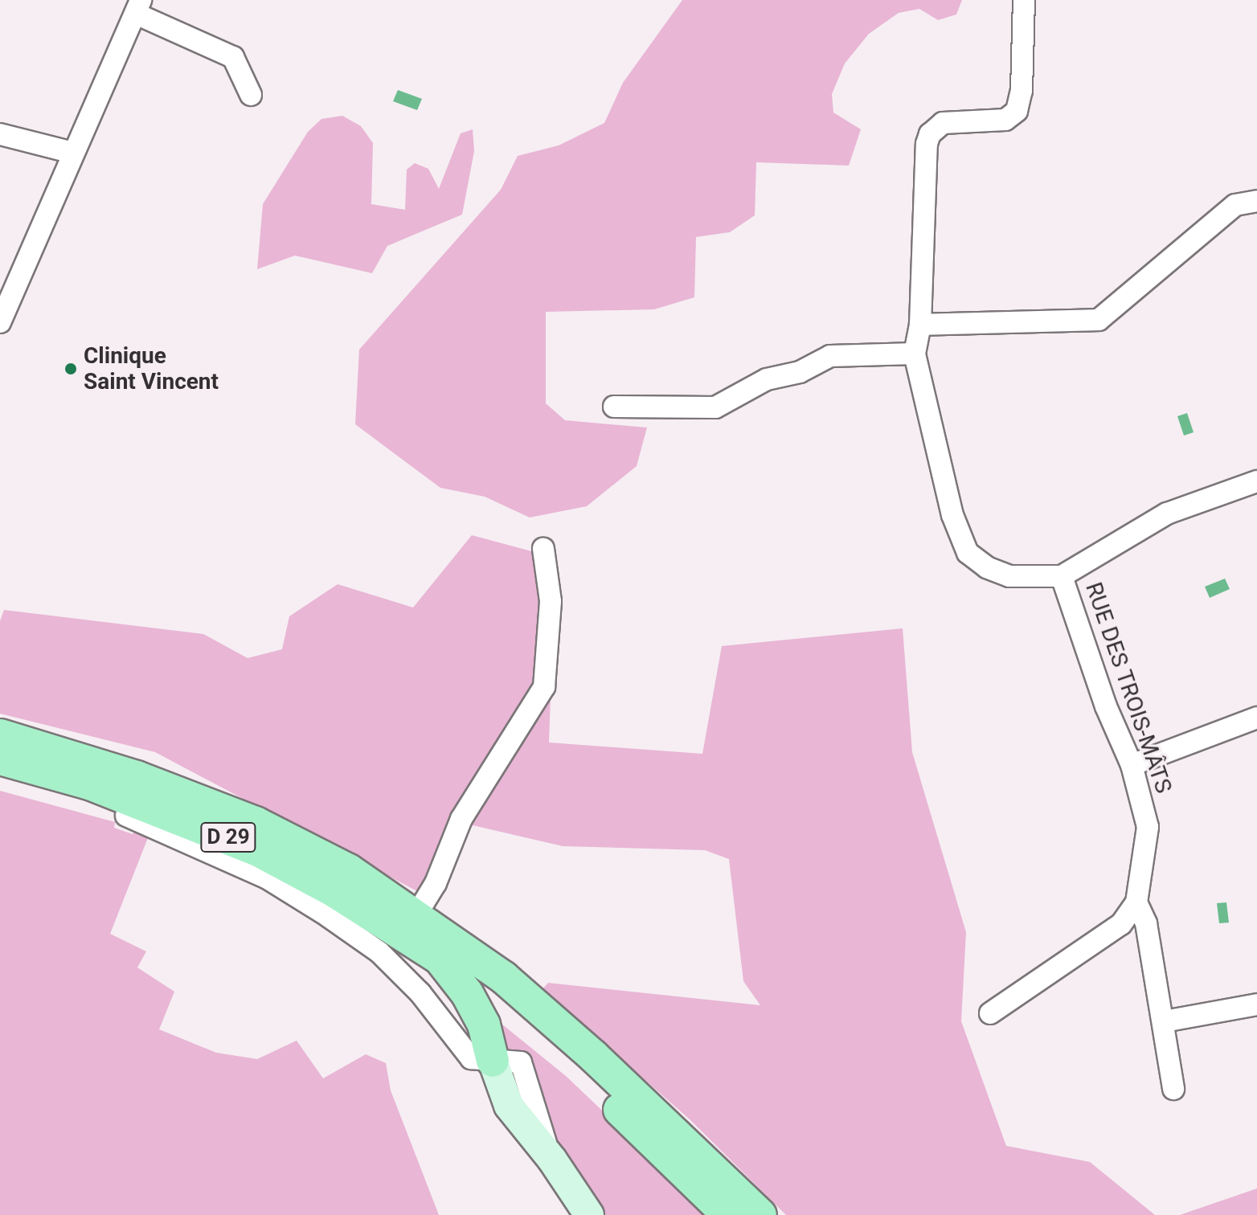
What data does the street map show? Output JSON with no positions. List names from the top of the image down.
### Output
{
  "streets": {
    "main road": ["D 29"],
    "street": ["RUE DES TROIS-MÂTS"]
  },
  "places": ["Clinique Saint Vincent"]
}
